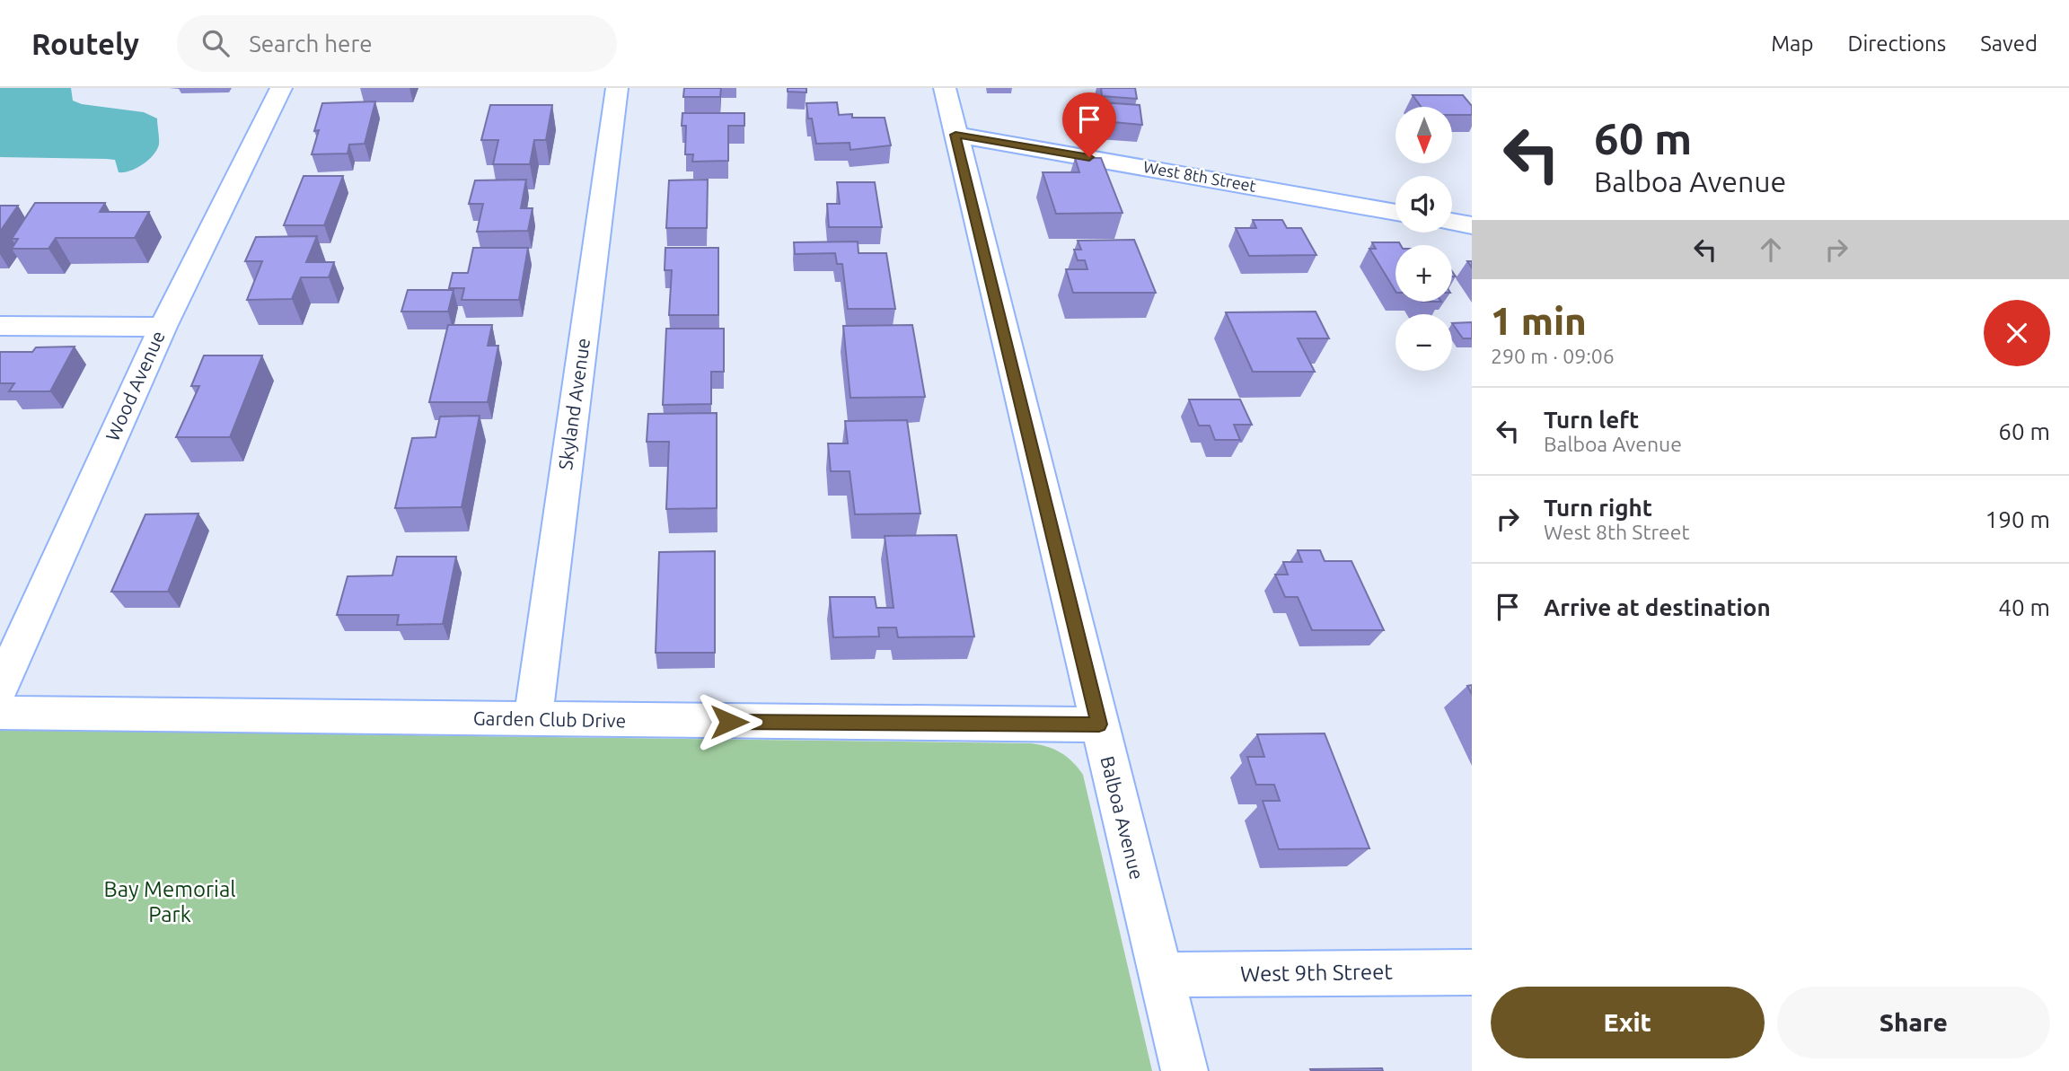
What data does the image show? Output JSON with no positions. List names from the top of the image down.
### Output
{
  "streets": {
    "street": [
      "West 8th Street",
      "Wood Avenue",
      "Skyland Avenue",
      "Garden Club Drive",
      "Balboa Avenue",
      "West 9th Street"
    ]
  },
  "crossings": [
    ["West 8th Street", "Balboa Avenue"],
    ["Skyland Avenue", "Garden Club Drive"],
    ["Garden Club Drive", "Balboa Avenue"],
    ["Balboa Avenue", "West 9th Street"]
  ],
  "parks": ["Bay Memorial Park"],
  "north": "bottom",
  "page": {
    "header": "Routely",
    "search": "Search here",
    "nav": ["Map", "Directions", "Saved"],
    "turn": ["60 m", "Balboa Avenue"],
    "map_buttons": ["+", "−"],
    "heading": ["1 min", "290 m · 09:06"],
    "list": [
      {
        "name": "Turn left",
        "note": "Balboa Avenue",
        "value": "60 m"
      },
      {
        "name": "Turn right",
        "note": "West 8th Street",
        "value": "190 m"
      },
      {
        "name": "Arrive at destination",
        "value": "40 m"
      }
    ],
    "buttons": ["Exit", "Share"]
  }
}
